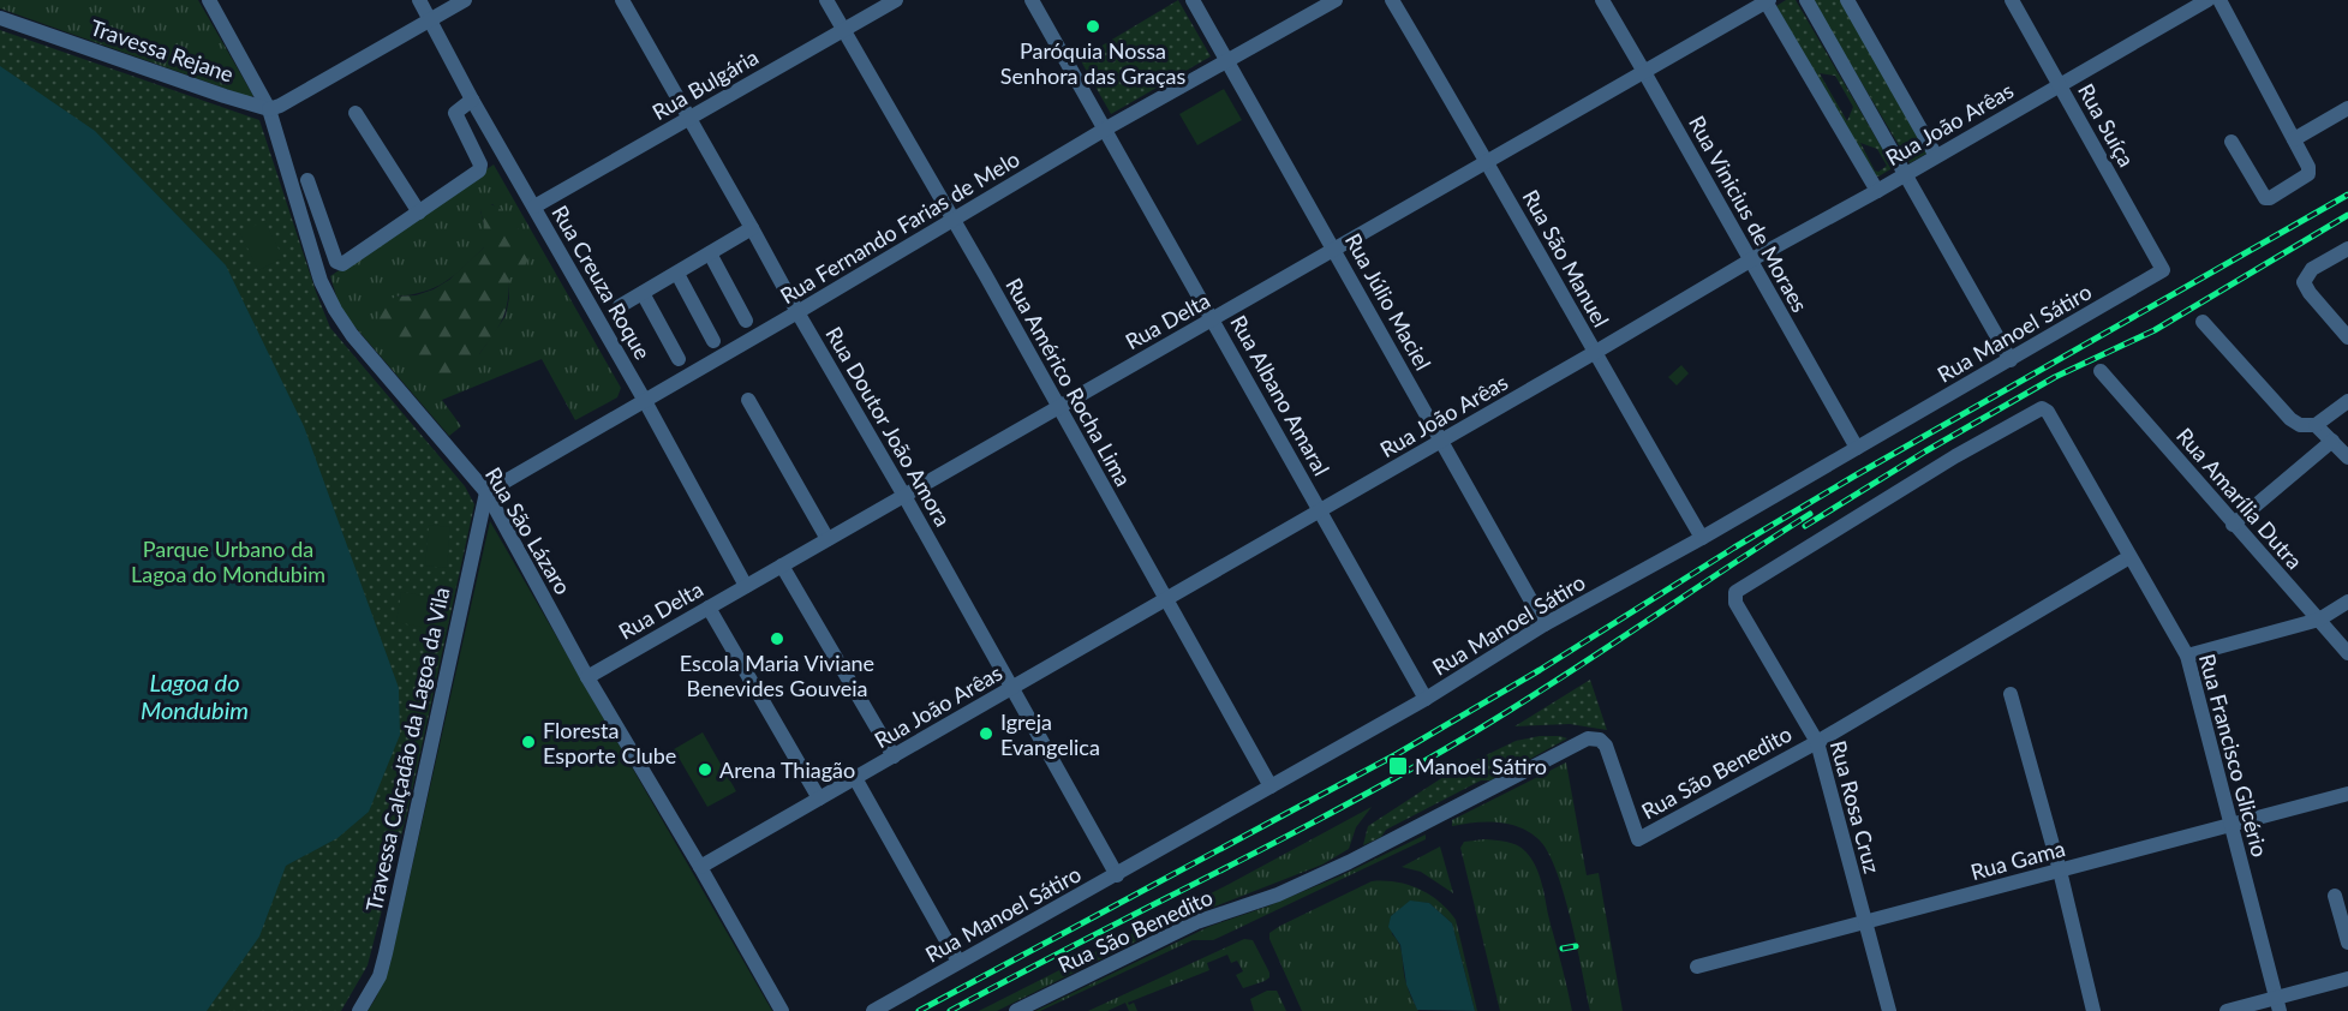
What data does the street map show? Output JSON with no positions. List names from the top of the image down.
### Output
{
  "streets": {
    "street": [
      "Travessa Rejane",
      "Rua Bulgária",
      "Rua João Arêas",
      "Rua Suíça",
      "Rua Vinicius de Moraes",
      "Rua Fernando Farias de Melo",
      "Rua São Manuel",
      "Rua Creuza Roque",
      "Rua Júlio Maciel",
      "Rua Delta",
      "Rua Manoel Sátiro",
      "Rua Américo Rocha Lima",
      "Rua Albano Amaral",
      "Rua Doutor João Amora",
      "Rua Amarília Dutra",
      "Rua São Lázaro",
      "Travessa Calçadão da Lagoa da Vila",
      "Rua Francisco Glicério",
      "Rua São Benedito",
      "Rua Rosa Cruz",
      "Rua Gama"
    ]
  },
  "crossings": [
    ["Travessa Rejane", "Rua São Lázaro"],
    ["Rua Bulgária", "Rua Creuza Roque"],
    ["Rua Bulgária", "Rua Américo Rocha Lima"],
    ["Rua Bulgária", "Rua Doutor João Amora"],
    ["Rua João Arêas", "Rua Suíça"],
    ["Rua João Arêas", "Rua Vinicius de Moraes"],
    ["Rua João Arêas", "Rua São Manuel"],
    ["Rua João Arêas", "Rua Júlio Maciel"],
    ["Rua João Arêas", "Rua Américo Rocha Lima"],
    ["Rua João Arêas", "Rua Albano Amaral"],
    ["Rua João Arêas", "Rua Doutor João Amora"],
    ["Rua João Arêas", "Rua São Lázaro"],
    ["Rua Suíça", "Rua Manoel Sátiro"],
    ["Rua Vinicius de Moraes", "Rua Delta"],
    ["Rua Vinicius de Moraes", "Rua Manoel Sátiro"],
    ["Rua Fernando Farias de Melo", "Rua Creuza Roque"],
    ["Rua Fernando Farias de Melo", "Rua Júlio Maciel"],
    ["Rua Fernando Farias de Melo", "Rua Américo Rocha Lima"],
    ["Rua Fernando Farias de Melo", "Rua Albano Amaral"],
    ["Rua Fernando Farias de Melo", "Rua Doutor João Amora"],
    ["Rua Fernando Farias de Melo", "Rua São Lázaro"],
    ["Rua Fernando Farias de Melo", "Travessa Calçadão da Lagoa da Vila"],
    ["Rua São Manuel", "Rua Delta"],
    ["Rua São Manuel", "Rua Manoel Sátiro"],
    ["Rua Creuza Roque", "Rua Delta"],
    ["Rua Júlio Maciel", "Rua Delta"],
    ["Rua Júlio Maciel", "Rua Manoel Sátiro"],
    ["Rua Delta", "Rua Américo Rocha Lima"],
    ["Rua Delta", "Rua Albano Amaral"],
    ["Rua Delta", "Rua Doutor João Amora"],
    ["Rua Delta", "Rua São Lázaro"],
    ["Rua Manoel Sátiro", "Rua Américo Rocha Lima"],
    ["Rua Manoel Sátiro", "Rua Albano Amaral"],
    ["Rua Manoel Sátiro", "Rua Doutor João Amora"],
    ["Rua São Lázaro", "Travessa Calçadão da Lagoa da Vila"],
    ["Rua Francisco Glicério", "Rua São Benedito"],
    ["Rua Francisco Glicério", "Rua Rosa Cruz"],
    ["Rua Francisco Glicério", "Rua Gama"],
    ["Rua São Benedito", "Rua Rosa Cruz"],
    ["Rua Rosa Cruz", "Rua Gama"]
  ],
  "water": ["Lagoa do Mondubim"],
  "parks": ["Parque Urbano da Lagoa do Mondubim"],
  "places": {
    "other": [
      "Paróquia Nossa Senhora das Graças",
      "Escola Maria Viviane Benevides Gouveia",
      "Igreja Evangelica",
      "Floresta Esporte Clube",
      "Arena Thiagão"
    ],
    "transit": ["Manoel Sátiro"]
  }
}
